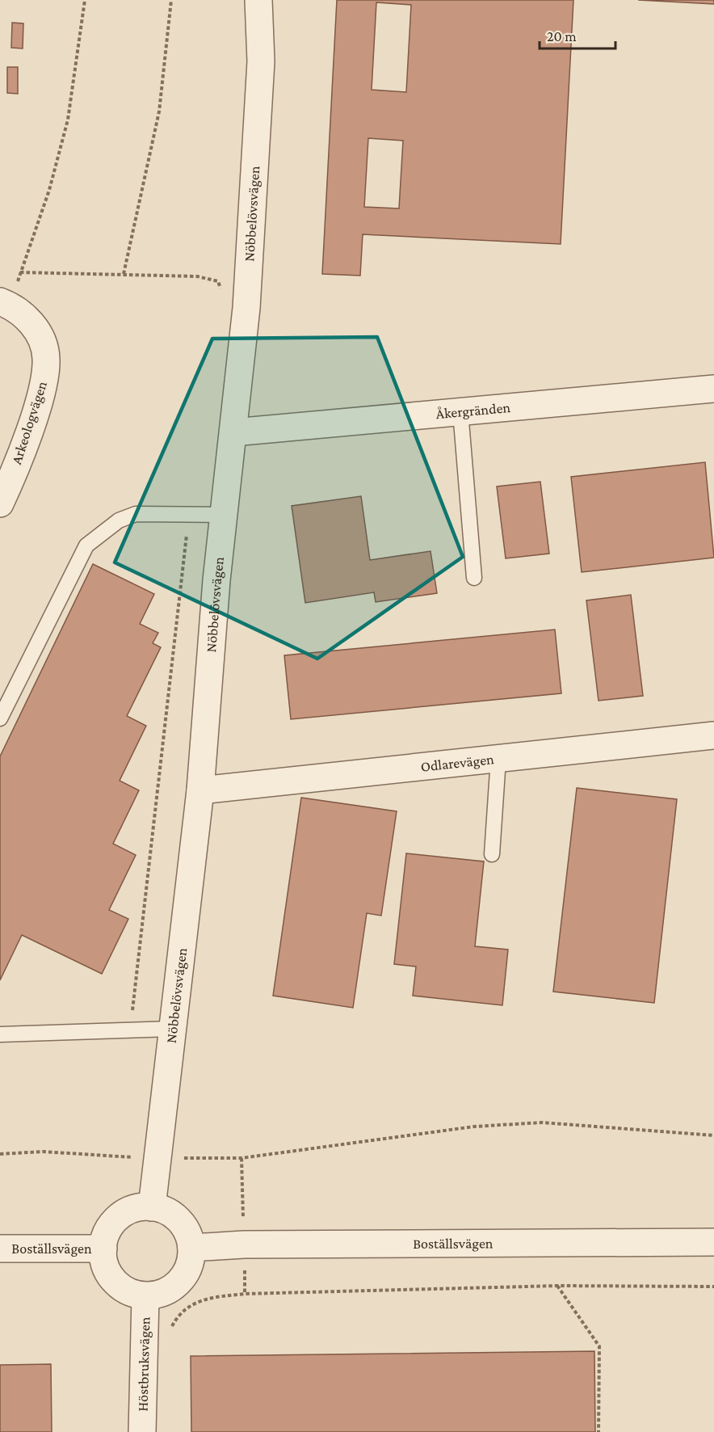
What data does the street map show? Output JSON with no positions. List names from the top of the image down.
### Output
{
  "streets": {
    "street": [
      "Nöbbelövsvägen",
      "Åkergränden",
      "Arkeologvägen",
      "Odlarevägen",
      "Boställsvägen",
      "Höstbruksvägen"
    ]
  },
  "crossings": [
    ["Nöbbelövsvägen", "Åkergränden"],
    ["Nöbbelövsvägen", "Odlarevägen"],
    ["Nöbbelövsvägen", "Boställsvägen"],
    ["Nöbbelövsvägen", "Höstbruksvägen"],
    ["Boställsvägen", "Höstbruksvägen"]
  ],
  "scale_bar": "20 m"
}
